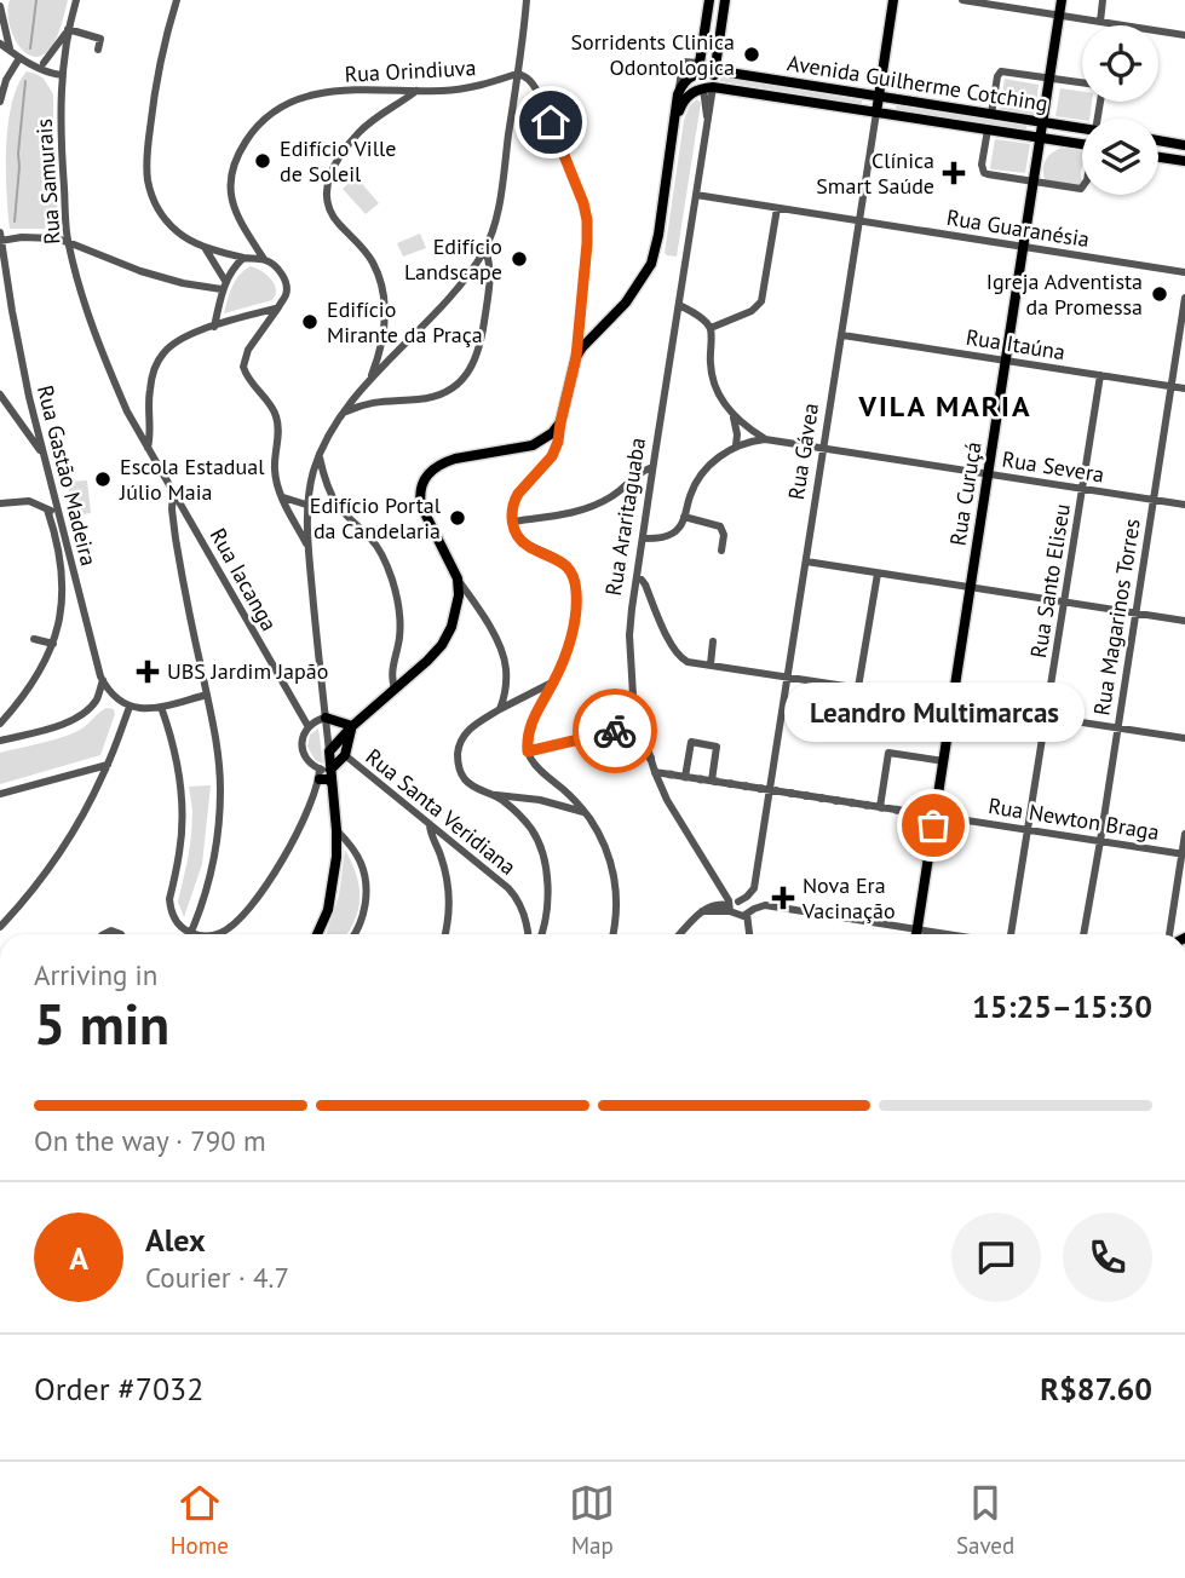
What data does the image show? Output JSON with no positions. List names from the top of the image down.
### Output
{
  "streets": {
    "main road": [
      "Avenida Guilherme Cotching",
      "Rua Gávea",
      "Rua Curuçá",
      "Rua Araritaguaba"
    ],
    "street": [
      "Rua Orindiuva",
      "Rua Samurais",
      "Rua Guaranésia",
      "Rua Itaúna",
      "Rua Severa",
      "Rua Gastão Madeira",
      "Rua Iacanga",
      "Rua Santo Eliseu",
      "Rua Magarinos Torres",
      "Rua Santa Veridiana",
      "Rua Newton Braga"
    ]
  },
  "crossings": [
    ["Avenida Guilherme Cotching", "Rua Gávea"],
    ["Avenida Guilherme Cotching", "Rua Curuçá"],
    ["Avenida Guilherme Cotching", "Rua Araritaguaba"],
    ["Rua Samurais", "Rua Iacanga"],
    ["Rua Guaranésia", "Rua Gávea"],
    ["Rua Guaranésia", "Rua Curuçá"],
    ["Rua Guaranésia", "Rua Araritaguaba"],
    ["Rua Itaúna", "Rua Gávea"],
    ["Rua Itaúna", "Rua Curuçá"],
    ["Rua Itaúna", "Rua Santo Eliseu"],
    ["Rua Itaúna", "Rua Magarinos Torres"],
    ["Rua Gávea", "Rua Severa"],
    ["Rua Gávea", "Rua Newton Braga"],
    ["Rua Severa", "Rua Curuçá"],
    ["Rua Severa", "Rua Santo Eliseu"],
    ["Rua Severa", "Rua Magarinos Torres"],
    ["Rua Curuçá", "Rua Newton Braga"],
    ["Rua Araritaguaba", "Rua Newton Braga"],
    ["Rua Santo Eliseu", "Rua Newton Braga"],
    ["Rua Magarinos Torres", "Rua Newton Braga"]
  ],
  "districts": ["VILA MARIA"],
  "places": {
    "other": [
      "Sorridents Clinica Odontologica",
      "Edifício Ville de Soleil",
      "Edifício Landscape",
      "Igreja Adventista da Promessa",
      "Edifício Mirante da Praça",
      "Escola Estadual Júlio Maia",
      "Edifício Portal da Candelaria",
      "Leandro Multimarcas"
    ],
    "health": ["Clínica Smart Saúde", "UBS Jardim Japão", "Nova Era Vacinação"]
  },
  "page": {
    "bubble": "Leandro Multimarcas",
    "heading": ["5 min", "Arriving in", "15:25–15:30"],
    "panel": [
      "Alex",
      "Courier · 4.7",
      "Order #7032",
      "R$87.60"
    ],
    "bar": "On the way · 790 m",
    "round": "A",
    "tabs": ["Home", "Map", "Saved"]
  }
}
